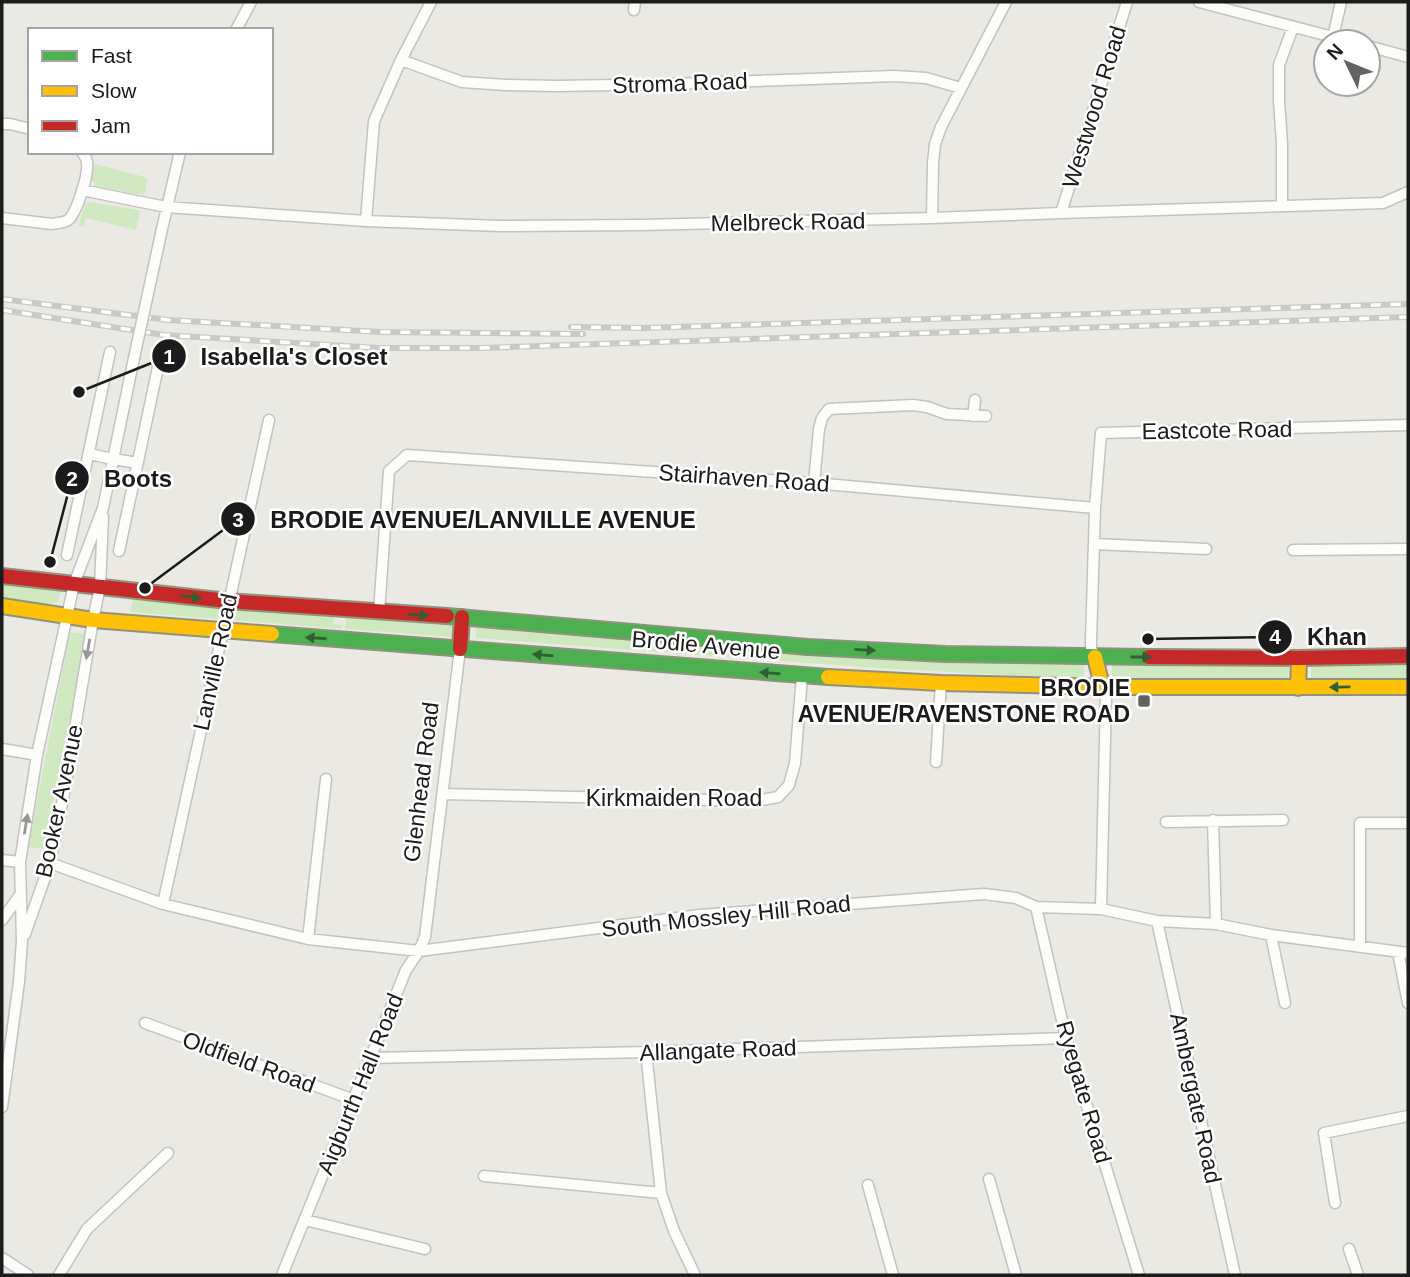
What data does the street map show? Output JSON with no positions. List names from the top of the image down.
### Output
{
  "streets": {
    "street": [
      "Stroma Road",
      "Westwood Road",
      "Melbreck Road",
      "Eastcote Road",
      "Stairhaven Road",
      "Brodie Avenue",
      "Lanville Road",
      "Glenhead Road",
      "Kirkmaiden Road",
      "Booker Avenue",
      "South Mossley Hill Road",
      "Allangate Road",
      "Oldfield Road",
      "Aigburth Hall Road",
      "Ryegate Road",
      "Ambergate Road"
    ]
  },
  "crossings": [
    ["Westwood Road", "Melbreck Road"],
    ["Melbreck Road", "Booker Avenue"],
    ["Eastcote Road", "Stairhaven Road"],
    ["Stairhaven Road", "Brodie Avenue"],
    ["Brodie Avenue", "Lanville Road"],
    ["Brodie Avenue", "Glenhead Road"],
    ["Brodie Avenue", "Kirkmaiden Road"],
    ["Brodie Avenue", "Booker Avenue"],
    ["Lanville Road", "South Mossley Hill Road"],
    ["Glenhead Road", "Kirkmaiden Road"],
    ["Glenhead Road", "South Mossley Hill Road"],
    ["Glenhead Road", "Aigburth Hall Road"],
    ["Booker Avenue", "South Mossley Hill Road"],
    ["South Mossley Hill Road", "Aigburth Hall Road"],
    ["South Mossley Hill Road", "Ryegate Road"],
    ["South Mossley Hill Road", "Ambergate Road"],
    ["Allangate Road", "Aigburth Hall Road"],
    ["Allangate Road", "Ryegate Road"],
    ["Oldfield Road", "Aigburth Hall Road"]
  ],
  "places": {
    "other": [
      "Isabella's Closet",
      "Boots",
      "BRODIE AVENUE/LANVILLE AVENUE",
      "Khan"
    ],
    "transit": ["BRODIE AVENUE/RAVENSTONE ROAD"]
  },
  "legend": ["Fast", "Slow", "Jam"],
  "north": "top left"
}
